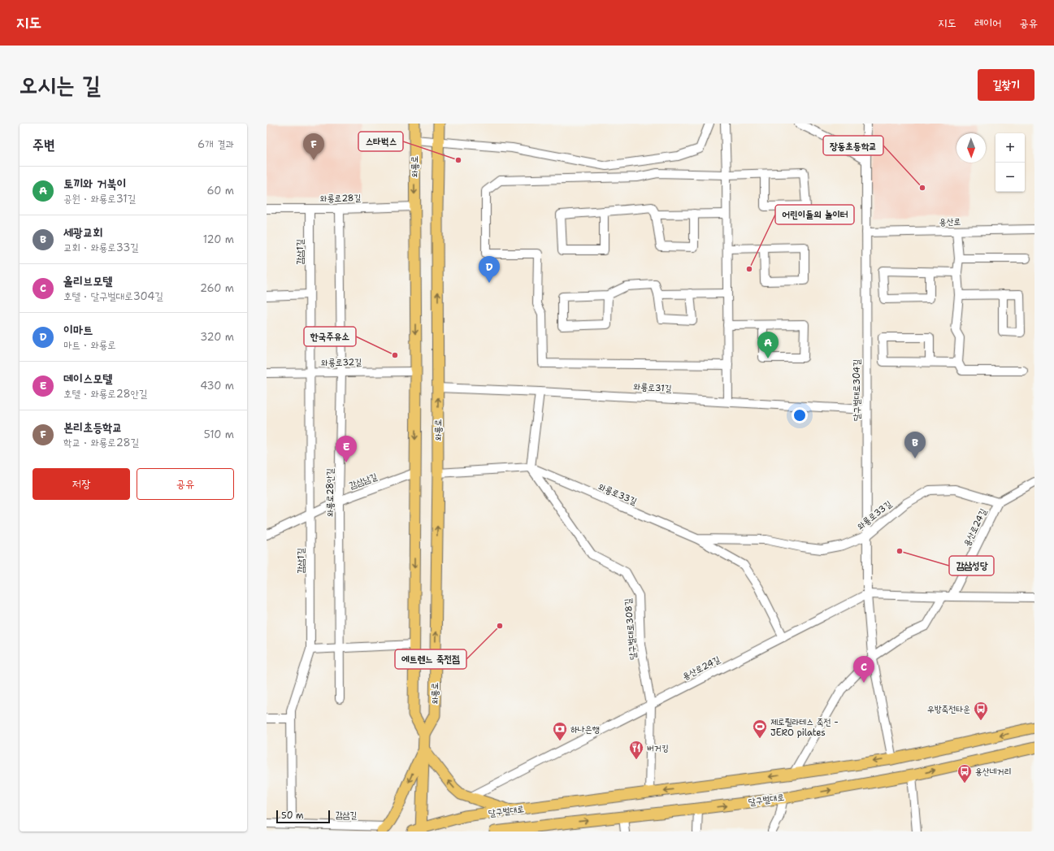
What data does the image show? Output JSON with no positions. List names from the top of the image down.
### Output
{
  "streets": {
    "main road": ["와룡로", "달구벌대로"],
    "street": [
      "와룡로28길",
      "용산로",
      "감삼1길",
      "와룡로32길",
      "와룡로31길",
      "달구벌대로304길",
      "감삼남길",
      "와룡로28안길",
      "와룡로33길",
      "용산로24길",
      "달구벌대로308길",
      "감삼길"
    ]
  },
  "crossings": [
    ["와룡로", "와룡로28길"],
    ["와룡로", "와룡로32길"],
    ["와룡로", "와룡로31길"],
    ["와룡로", "감삼남길"],
    ["와룡로", "와룡로33길"],
    ["와룡로", "달구벌대로"],
    ["와룡로28길", "감삼1길"],
    ["와룡로28길", "와룡로28안길"],
    ["용산로", "달구벌대로304길"],
    ["감삼1길", "와룡로32길"],
    ["감삼1길", "감삼남길"],
    ["감삼1길", "감삼길"],
    ["와룡로32길", "와룡로28안길"],
    ["와룡로31길", "달구벌대로304길"],
    ["달구벌대로304길", "와룡로33길"],
    ["달구벌대로304길", "용산로24길"],
    ["감삼남길", "와룡로28안길"],
    ["와룡로33길", "용산로24길"],
    ["와룡로33길", "달구벌대로308길"],
    ["용산로24길", "달구벌대로308길"],
    ["달구벌대로308길", "달구벌대로"]
  ],
  "places": {
    "other": [
      "스타벅스",
      "장동초등학교",
      "어린이들의 놀이터",
      "한국주유소",
      "감삼성당",
      "에트렌느 죽전점"
    ],
    "bus stop": ["우방죽전타운", "용산네거리"],
    "sports": ["제로필라테스 죽전 - JERO pilates"],
    "bank": ["하나은행"],
    "restaurant": ["버거킹"]
  },
  "scale_bar": "50 m",
  "north": "bottom",
  "page": {
    "header": "지도",
    "nav": ["지도", "레이어", "공유"],
    "title": "오시는 길",
    "buttons": [
      "길찾기",
      ["저장", "공유"]
    ],
    "heading": ["주변", "6개 결과"],
    "map_buttons": ["+", "−"],
    "pins": [
      "F",
      "D",
      "A",
      "B",
      "E",
      "C"
    ],
    "list": [
      {
        "mark": "A",
        "name": "토끼와 거북이",
        "note": "공원 · 와룡로31길",
        "value": "60 m"
      },
      {
        "mark": "B",
        "name": "세광교회",
        "note": "교회 · 와룡로33길",
        "value": "120 m"
      },
      {
        "mark": "C",
        "name": "올리브모텔",
        "note": "호텔 · 달구벌대로304길",
        "value": "260 m"
      },
      {
        "mark": "D",
        "name": "이마트",
        "note": "마트 · 와룡로",
        "value": "320 m"
      },
      {
        "mark": "E",
        "name": "데이스모텔",
        "note": "호텔 · 와룡로28안길",
        "value": "430 m"
      },
      {
        "mark": "F",
        "name": "본리초등학교",
        "note": "학교 · 와룡로28길",
        "value": "510 m"
      }
    ],
    "scale": "50 m"
  }
}
